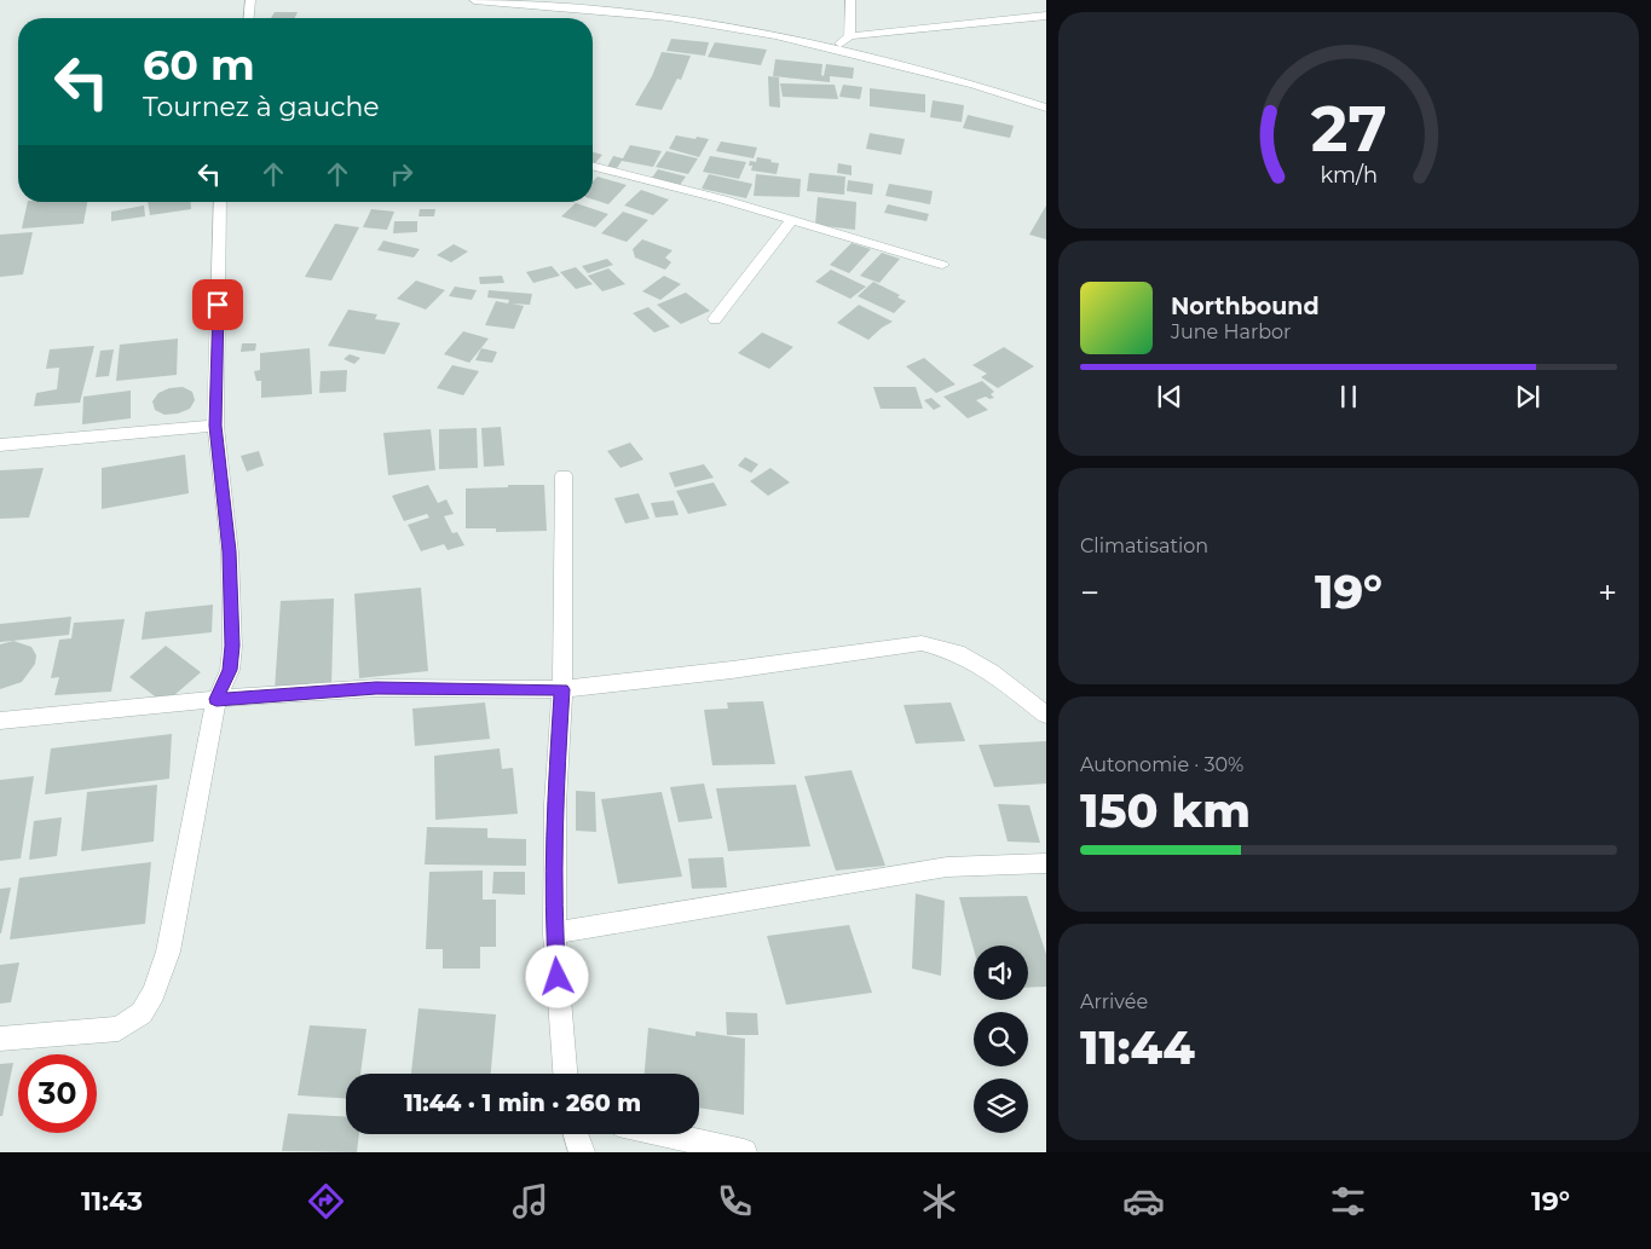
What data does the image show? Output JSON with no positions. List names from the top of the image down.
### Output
{
  "page": {
    "turn": ["60 m", "Tournez à gauche"],
    "song": ["Northbound", "June Harbor"],
    "tile": [
      "Climatisation",
      ["Autonomie · 30%", "150 km"],
      ["Arrivée", "11:44"]
    ],
    "heat": ["−", "19°", "+"],
    "limit": "30",
    "trip": "11:44 · 1 min · 260 m",
    "tabs": ["11:43", "19°"],
    "gauge": ["27", "km/h"]
  }
}
